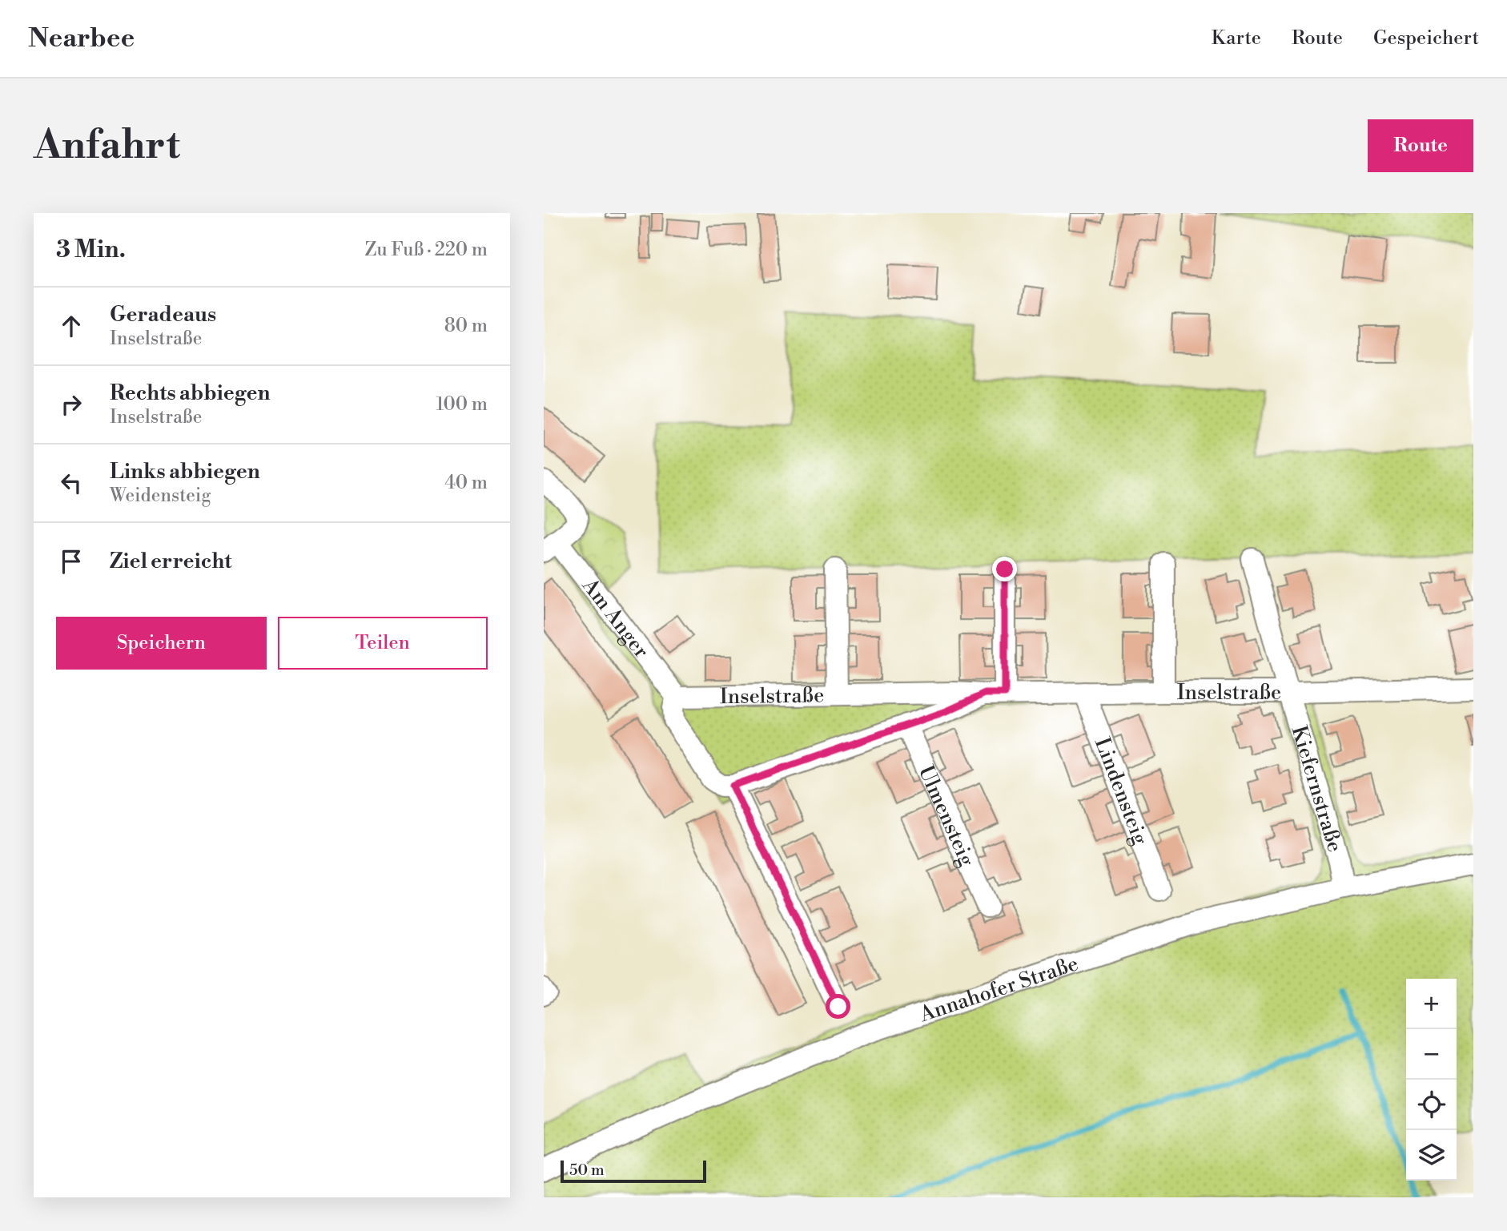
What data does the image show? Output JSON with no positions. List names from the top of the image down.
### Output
{
  "streets": {
    "street": [
      "Am Anger",
      "Inselstraße",
      "Kiefernstraße",
      "Lindensteig",
      "Ulmensteig",
      "Annahofer Straße"
    ]
  },
  "crossings": [
    ["Am Anger", "Inselstraße"],
    ["Inselstraße", "Kiefernstraße"],
    ["Inselstraße", "Lindensteig"],
    ["Inselstraße", "Ulmensteig"],
    ["Kiefernstraße", "Annahofer Straße"]
  ],
  "scale_bar": "50 m",
  "page": {
    "header": "Nearbee",
    "nav": ["Karte", "Route", "Gespeichert"],
    "buttons": [
      "Route",
      ["Speichern", "Teilen"]
    ],
    "title": "Anfahrt",
    "heading": ["3 Min.", "Zu Fuß · 220 m"],
    "list": [
      ["Geradeaus", "Inselstraße", "80 m"],
      ["Rechts abbiegen", "Inselstraße", "100 m"],
      ["Links abbiegen", "Weidensteig", "40 m"],
      "Ziel erreicht"
    ],
    "map_buttons": ["+", "−"],
    "scale": "50 m"
  }
}
